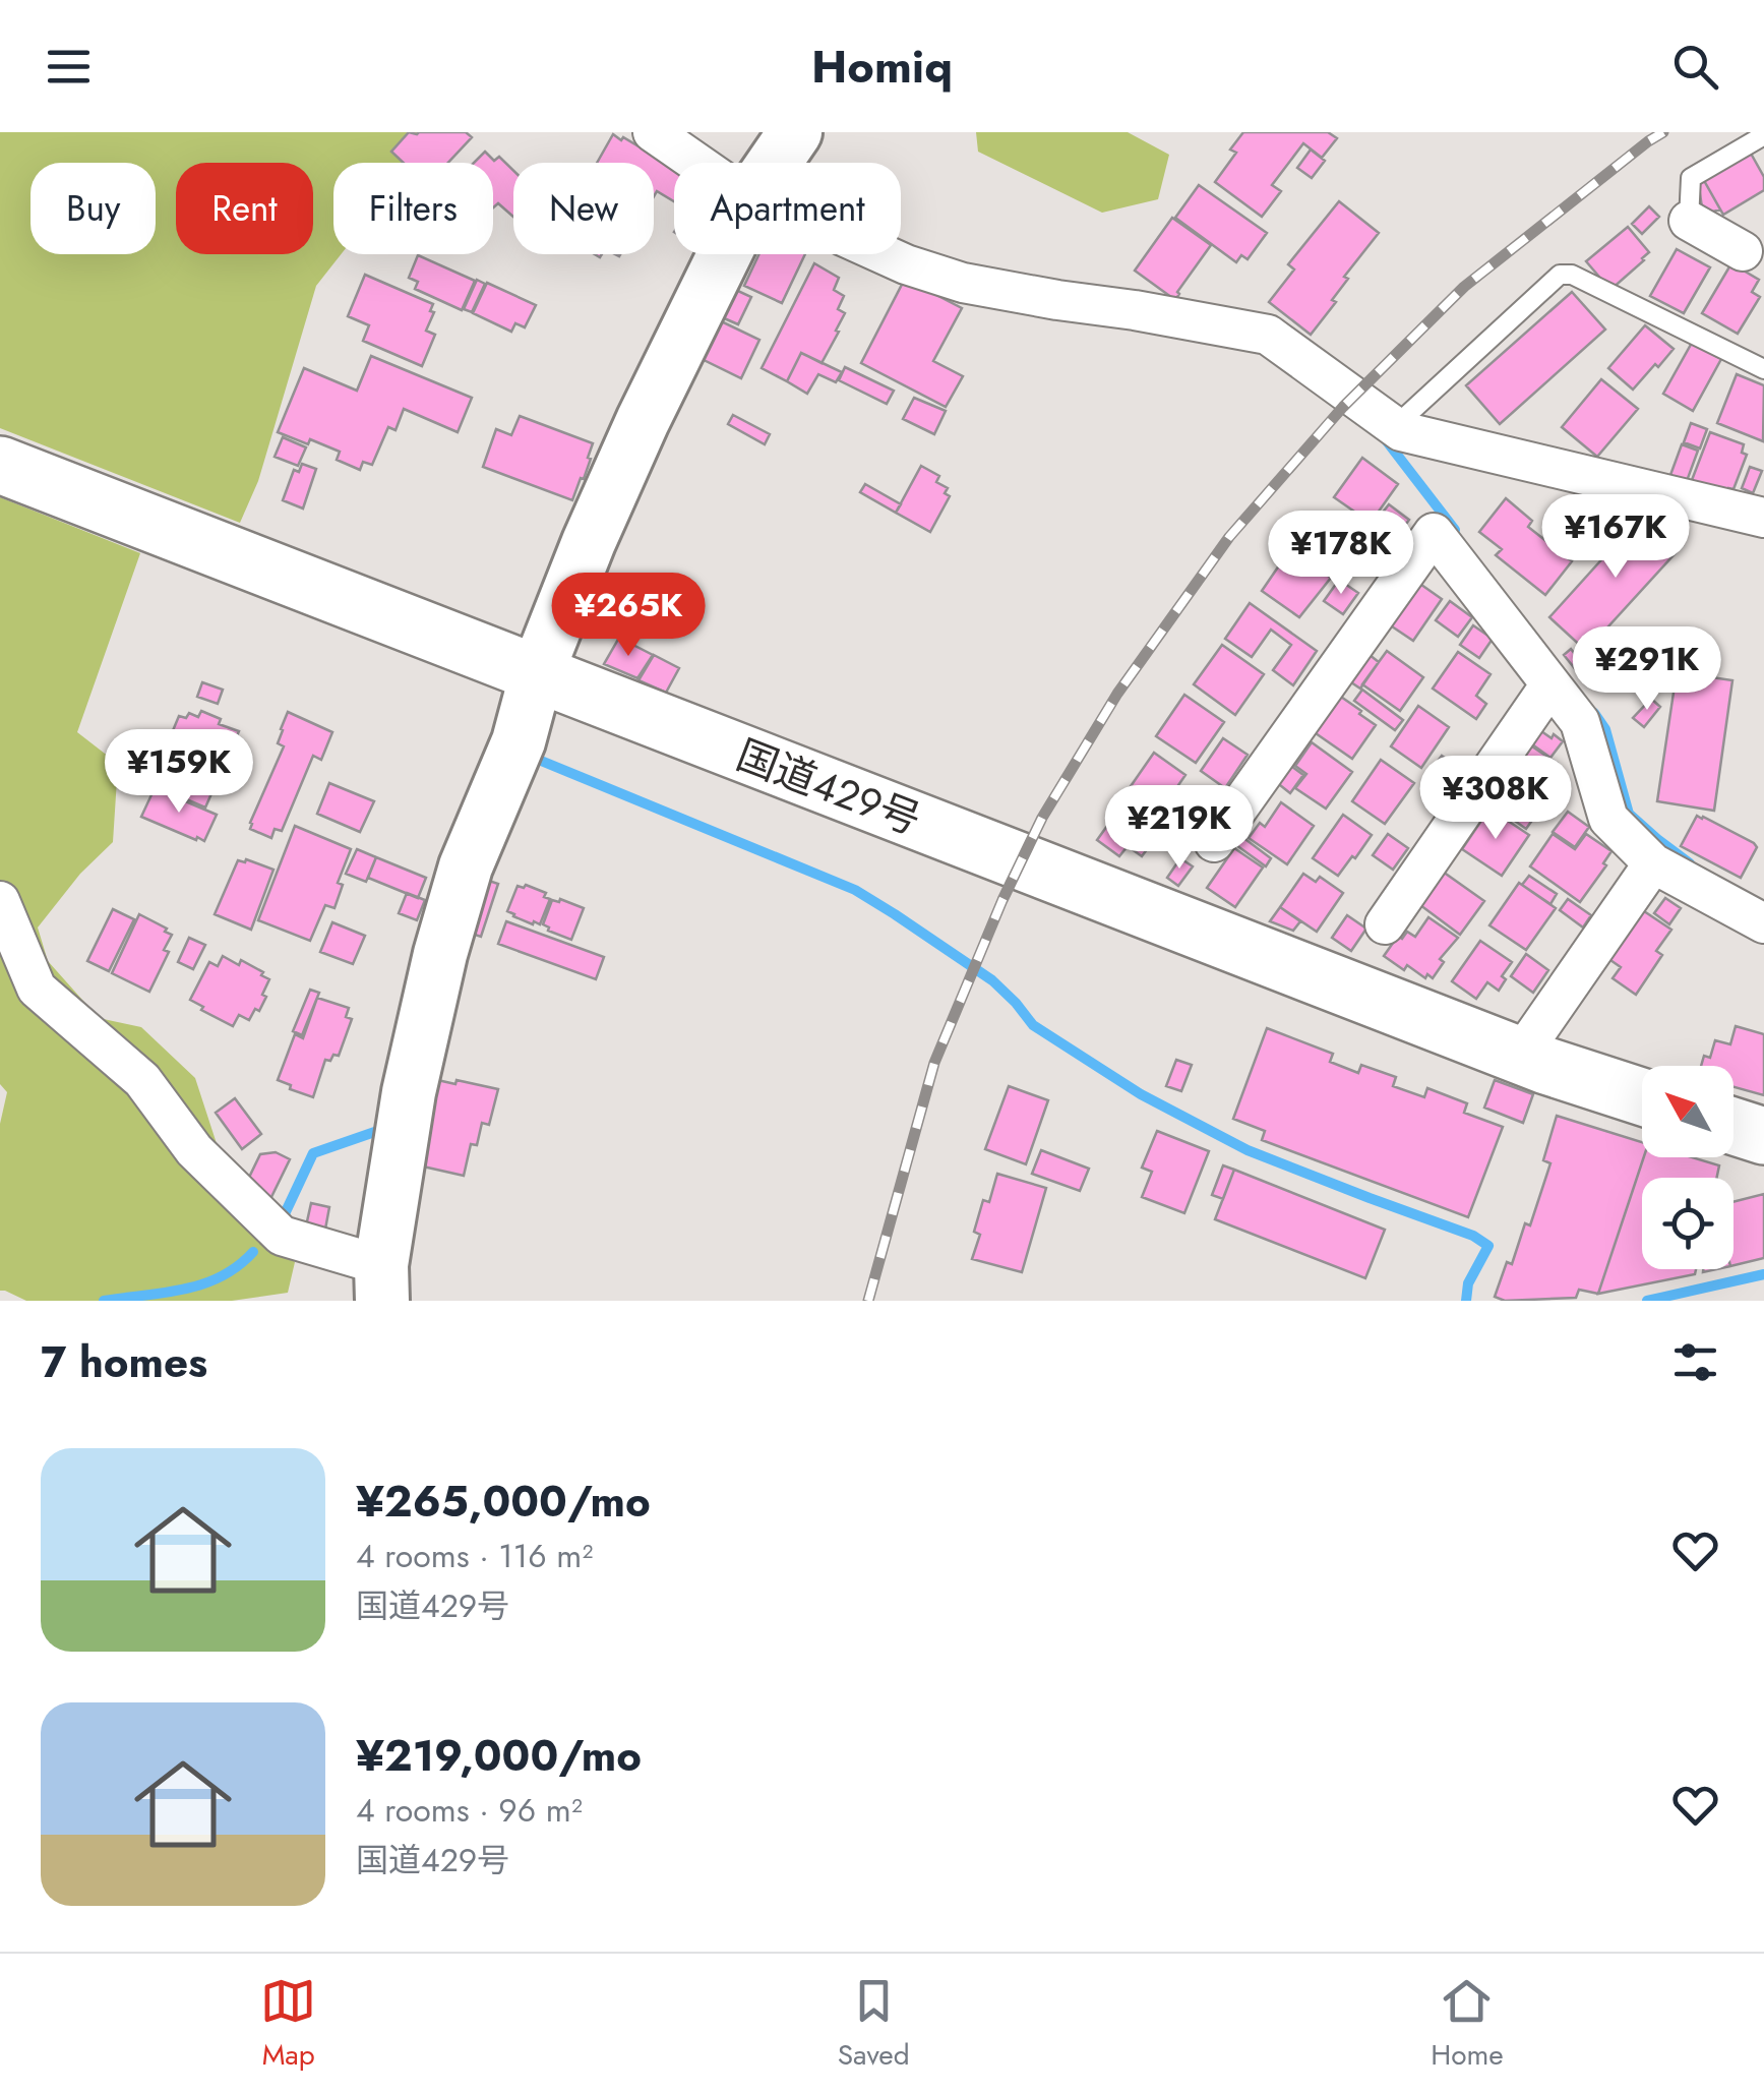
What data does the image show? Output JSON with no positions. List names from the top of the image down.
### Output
{
  "streets": {
    "highway": ["国道429号"]
  },
  "north": "top left",
  "page": {
    "header": "Homiq",
    "chip": [
      "Buy",
      "Rent",
      "Filters",
      "New",
      "Apartment"
    ],
    "price": [
      "¥167K",
      "¥178K",
      "¥265K",
      "¥291K",
      "¥159K",
      "¥308K",
      "¥219K"
    ],
    "heading": "7 homes",
    "list": [
      {
        "name": "¥265,000/mo",
        "note": "4 rooms · 116 m² · 国道429号"
      },
      {
        "name": "¥219,000/mo",
        "note": "4 rooms · 96 m² · 国道429号"
      }
    ],
    "tabs": ["Map", "Saved", "Home"]
  }
}
